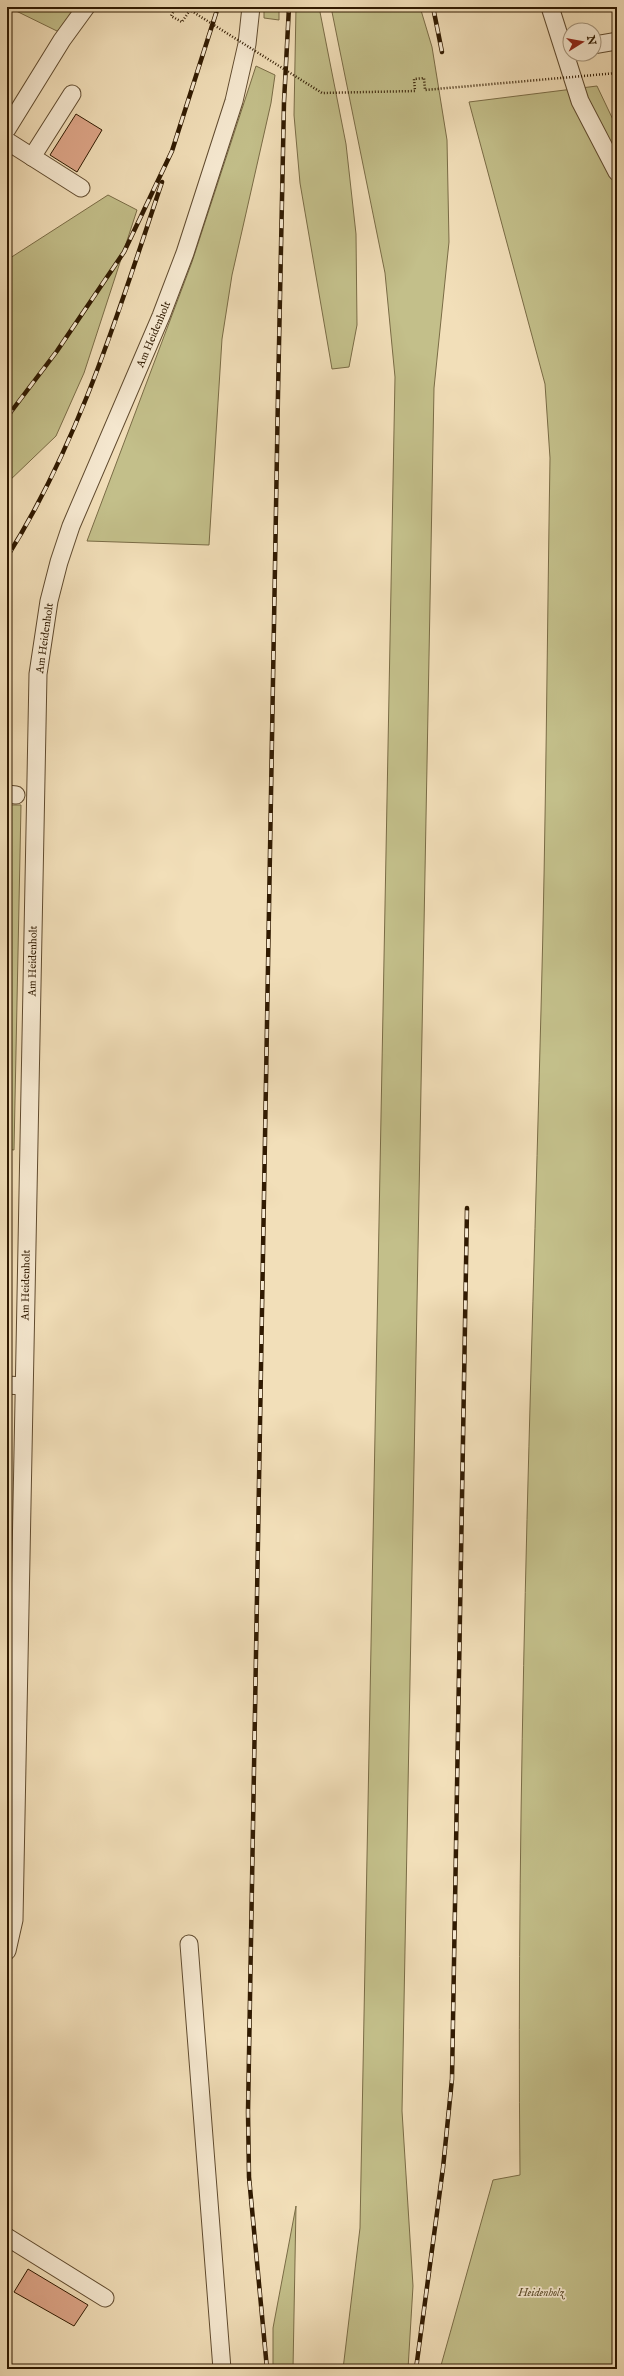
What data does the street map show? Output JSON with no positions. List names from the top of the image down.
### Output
{
  "streets": {
    "street": ["Am Heidenholt"]
  },
  "parks": ["Heidenholz"],
  "north": "right"
}
